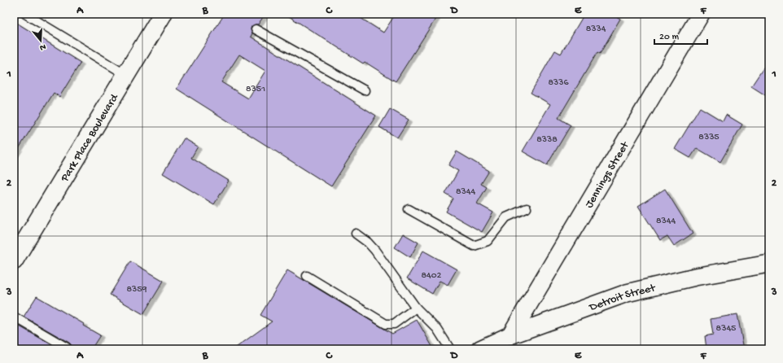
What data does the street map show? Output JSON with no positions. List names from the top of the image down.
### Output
{
  "streets": {
    "street": ["Park Place Boulevard", "Jennings Street", "Detroit Street"]
  },
  "crossings": [
    ["Jennings Street", "Detroit Street"]
  ],
  "house_numbers": [
    "8334",
    "8336",
    "8351",
    "8335",
    "8338",
    "8344",
    "8344",
    "8402",
    "8359",
    "8345"
  ],
  "scale_bar": "20 m",
  "north": "bottom",
  "grid": {
    "columns": [
      "A",
      "B",
      "C",
      "D",
      "E",
      "F"
    ],
    "rows": ["1", "2", "3"]
  }
}
